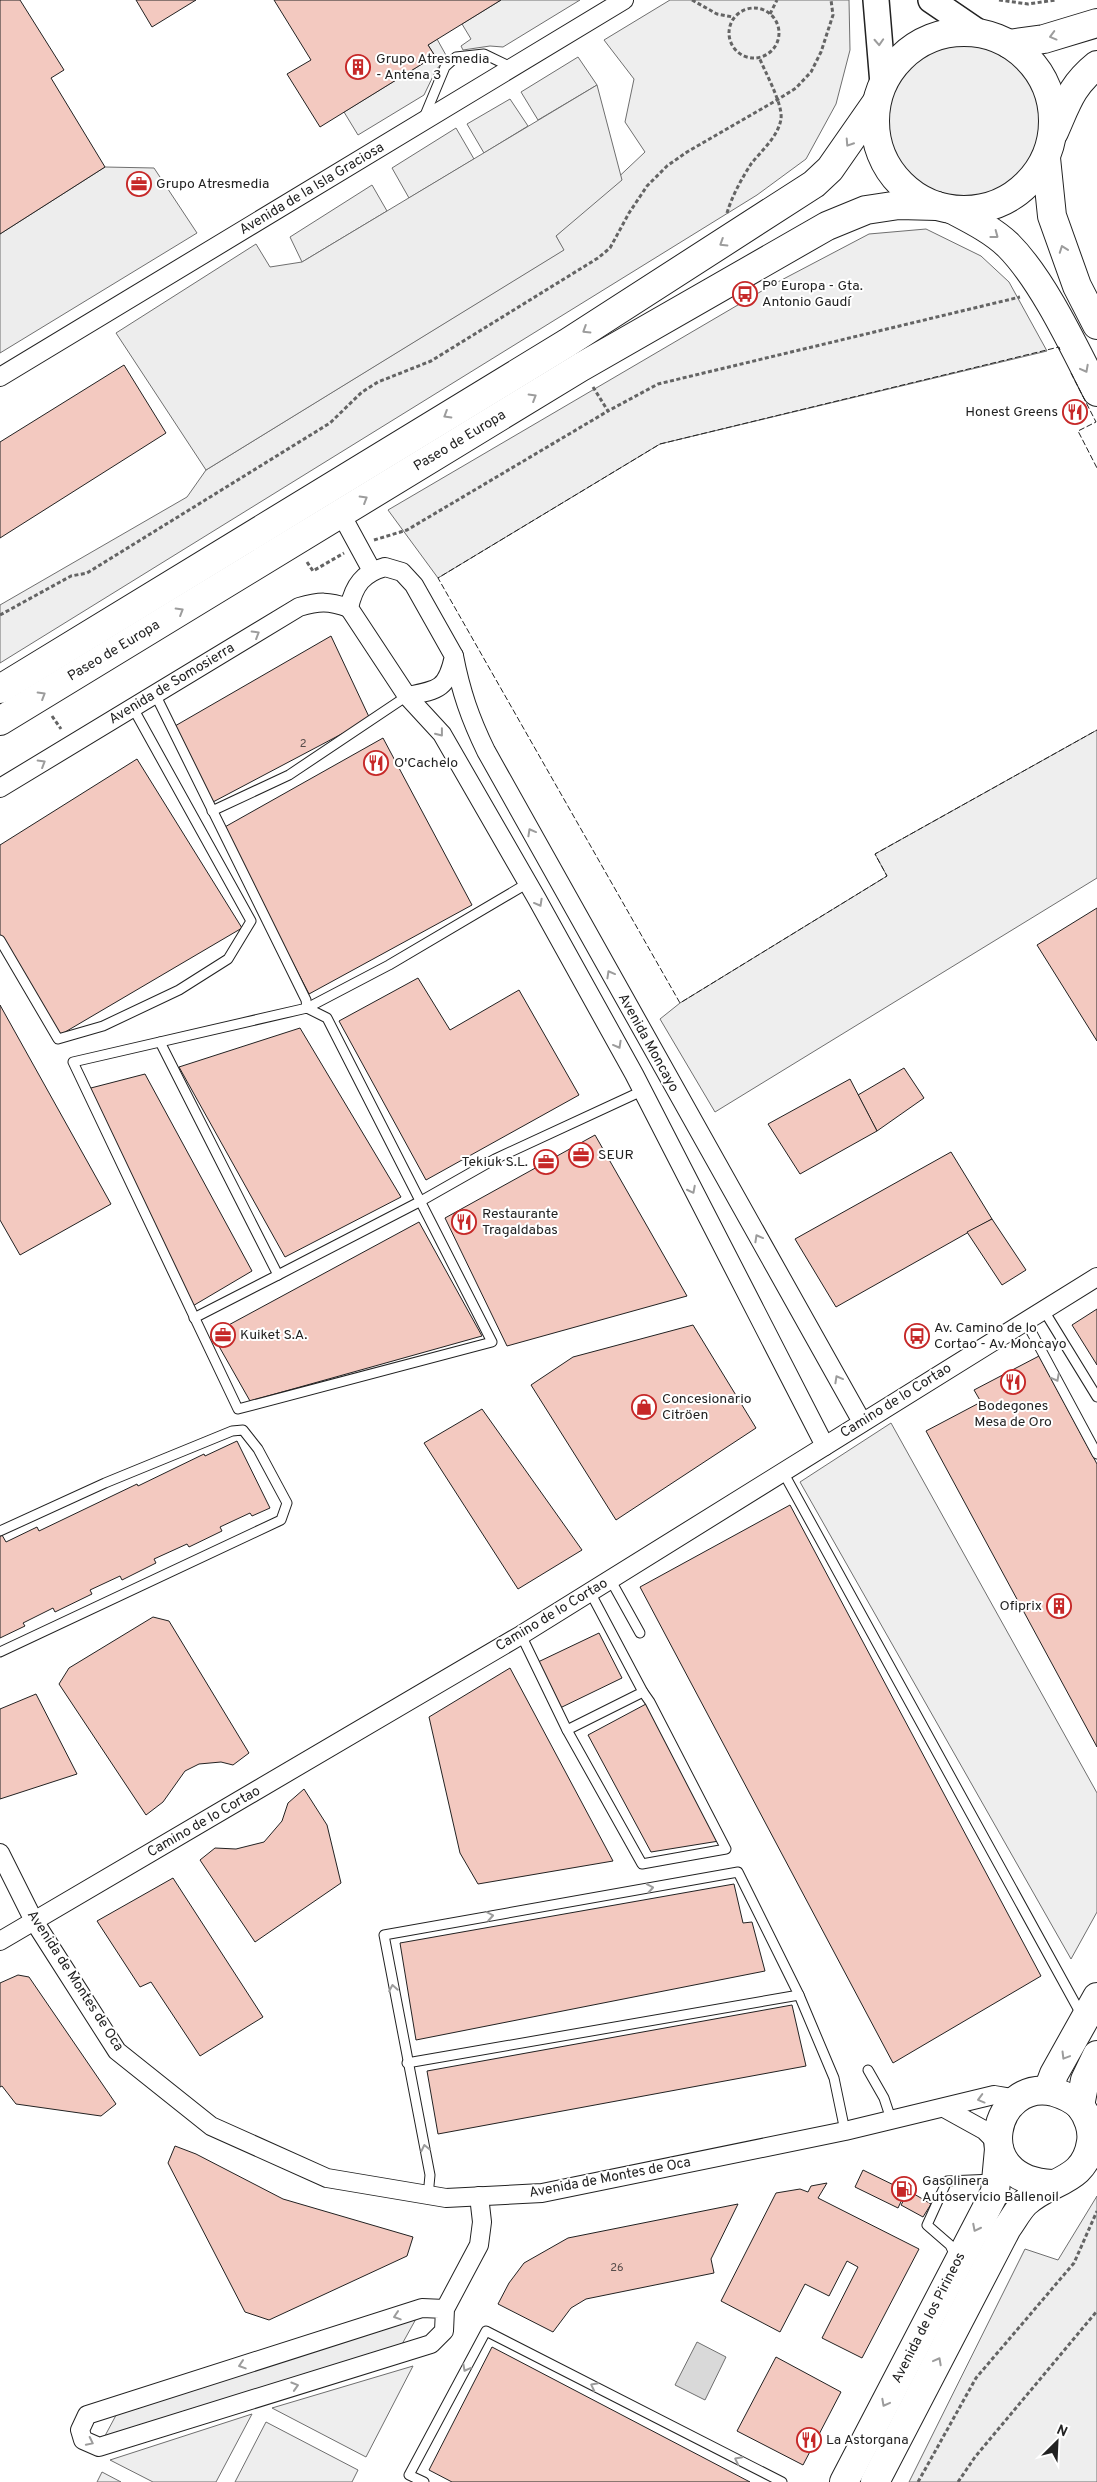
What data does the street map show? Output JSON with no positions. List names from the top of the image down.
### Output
{
  "streets": {
    "main road": ["Paseo de Europa", "Avenida de los Pirineos"],
    "street": [
      "Avenida de la Isla Graciosa",
      "Avenida de Somosierra",
      "Avenida Moncayo",
      "Camino de lo Cortao",
      "Avenida de Montes de Oca"
    ]
  },
  "crossings": [
    ["Avenida de Somosierra", "Avenida Moncayo"],
    ["Avenida Moncayo", "Camino de lo Cortao"],
    ["Camino de lo Cortao", "Avenida de Montes de Oca"],
    ["Avenida de Montes de Oca", "Avenida de los Pirineos"]
  ],
  "one_way": ["Avenida de Somosierra"],
  "places": {
    "building": ["Grupo Atresmedia - Antena 3", "Ofiprix"],
    "office": [
      "Grupo Atresmedia",
      "SEUR",
      "Tekiuk S.L.",
      "Kuiket S.A."
    ],
    "bus stop": ["Pº Europa - Gta. Antonio Gaudí", "Av. Camino de lo Cortao - Av. Moncayo"],
    "restaurant": [
      "Honest Greens",
      "O'Cachelo",
      "Restaurante Tragaldabas",
      "Bodegones Mesa de Oro",
      "La Astorgana"
    ],
    "shop": ["Concesionario Citröen"],
    "fuel station": ["Gasolinera Autoservicio Ballenoil"]
  },
  "house_numbers": ["2", "26"],
  "north": "top right"
}
